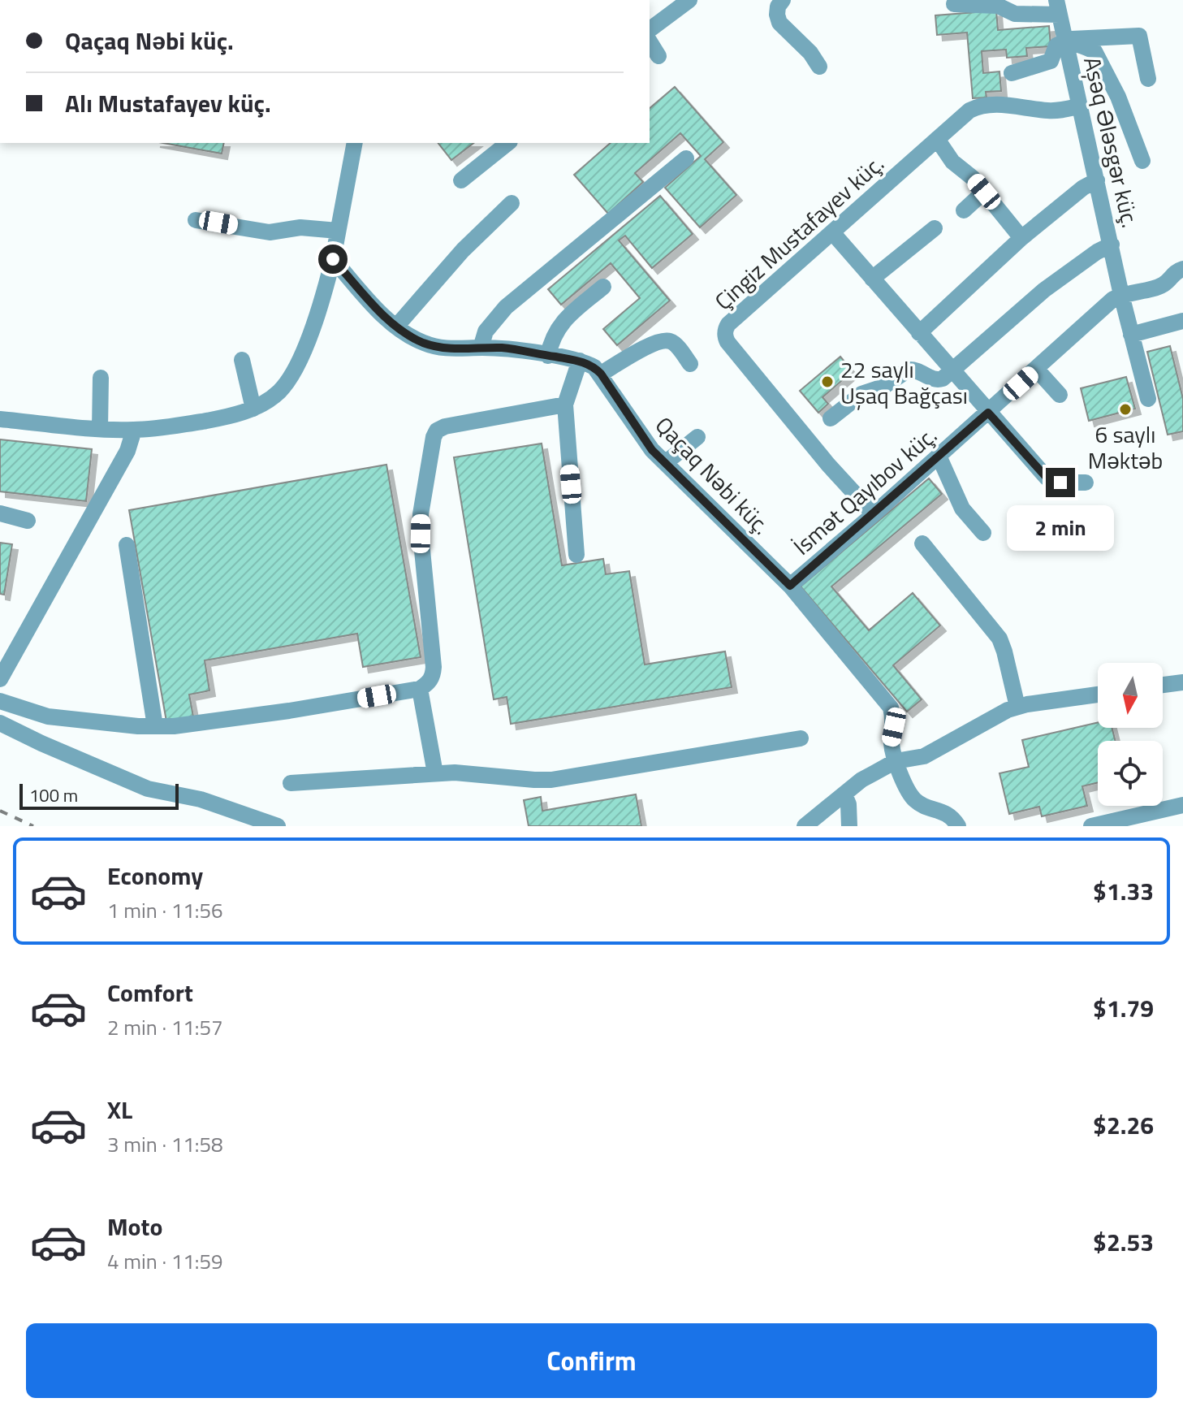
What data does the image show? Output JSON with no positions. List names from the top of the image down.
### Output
{
  "streets": {
    "street": [
      "Aşəq Ələsgər küç.",
      "Çingiz Mustafayev küç.",
      "Qaçaq Nəbi küç.",
      "İsmət Qayıbov küç."
    ]
  },
  "crossings": [
    ["Aşəq Ələsgər küç.", "Çingiz Mustafayev küç."],
    ["Aşəq Ələsgər küç.", "İsmət Qayıbov küç."],
    ["Çingiz Mustafayev küç.", "İsmət Qayıbov küç."],
    ["Qaçaq Nəbi küç.", "İsmət Qayıbov küç."]
  ],
  "places": ["22 saylı Uşaq Bağçası", "6 saylı Məktəb"],
  "scale_bar": "100 m",
  "north": "bottom",
  "page": {
    "banner": ["Qaçaq Nəbi küç.", "Alı Mustafayev küç."],
    "bubble": "2 min",
    "scale": "100 m",
    "list": [
      {
        "name": "Economy",
        "note": "1 min · 11:56",
        "value": "$1.33"
      },
      {
        "name": "Comfort",
        "note": "2 min · 11:57",
        "value": "$1.79"
      },
      {
        "name": "XL",
        "note": "3 min · 11:58",
        "value": "$2.26"
      },
      {
        "name": "Moto",
        "note": "4 min · 11:59",
        "value": "$2.53"
      }
    ],
    "buttons": "Confirm"
  }
}
